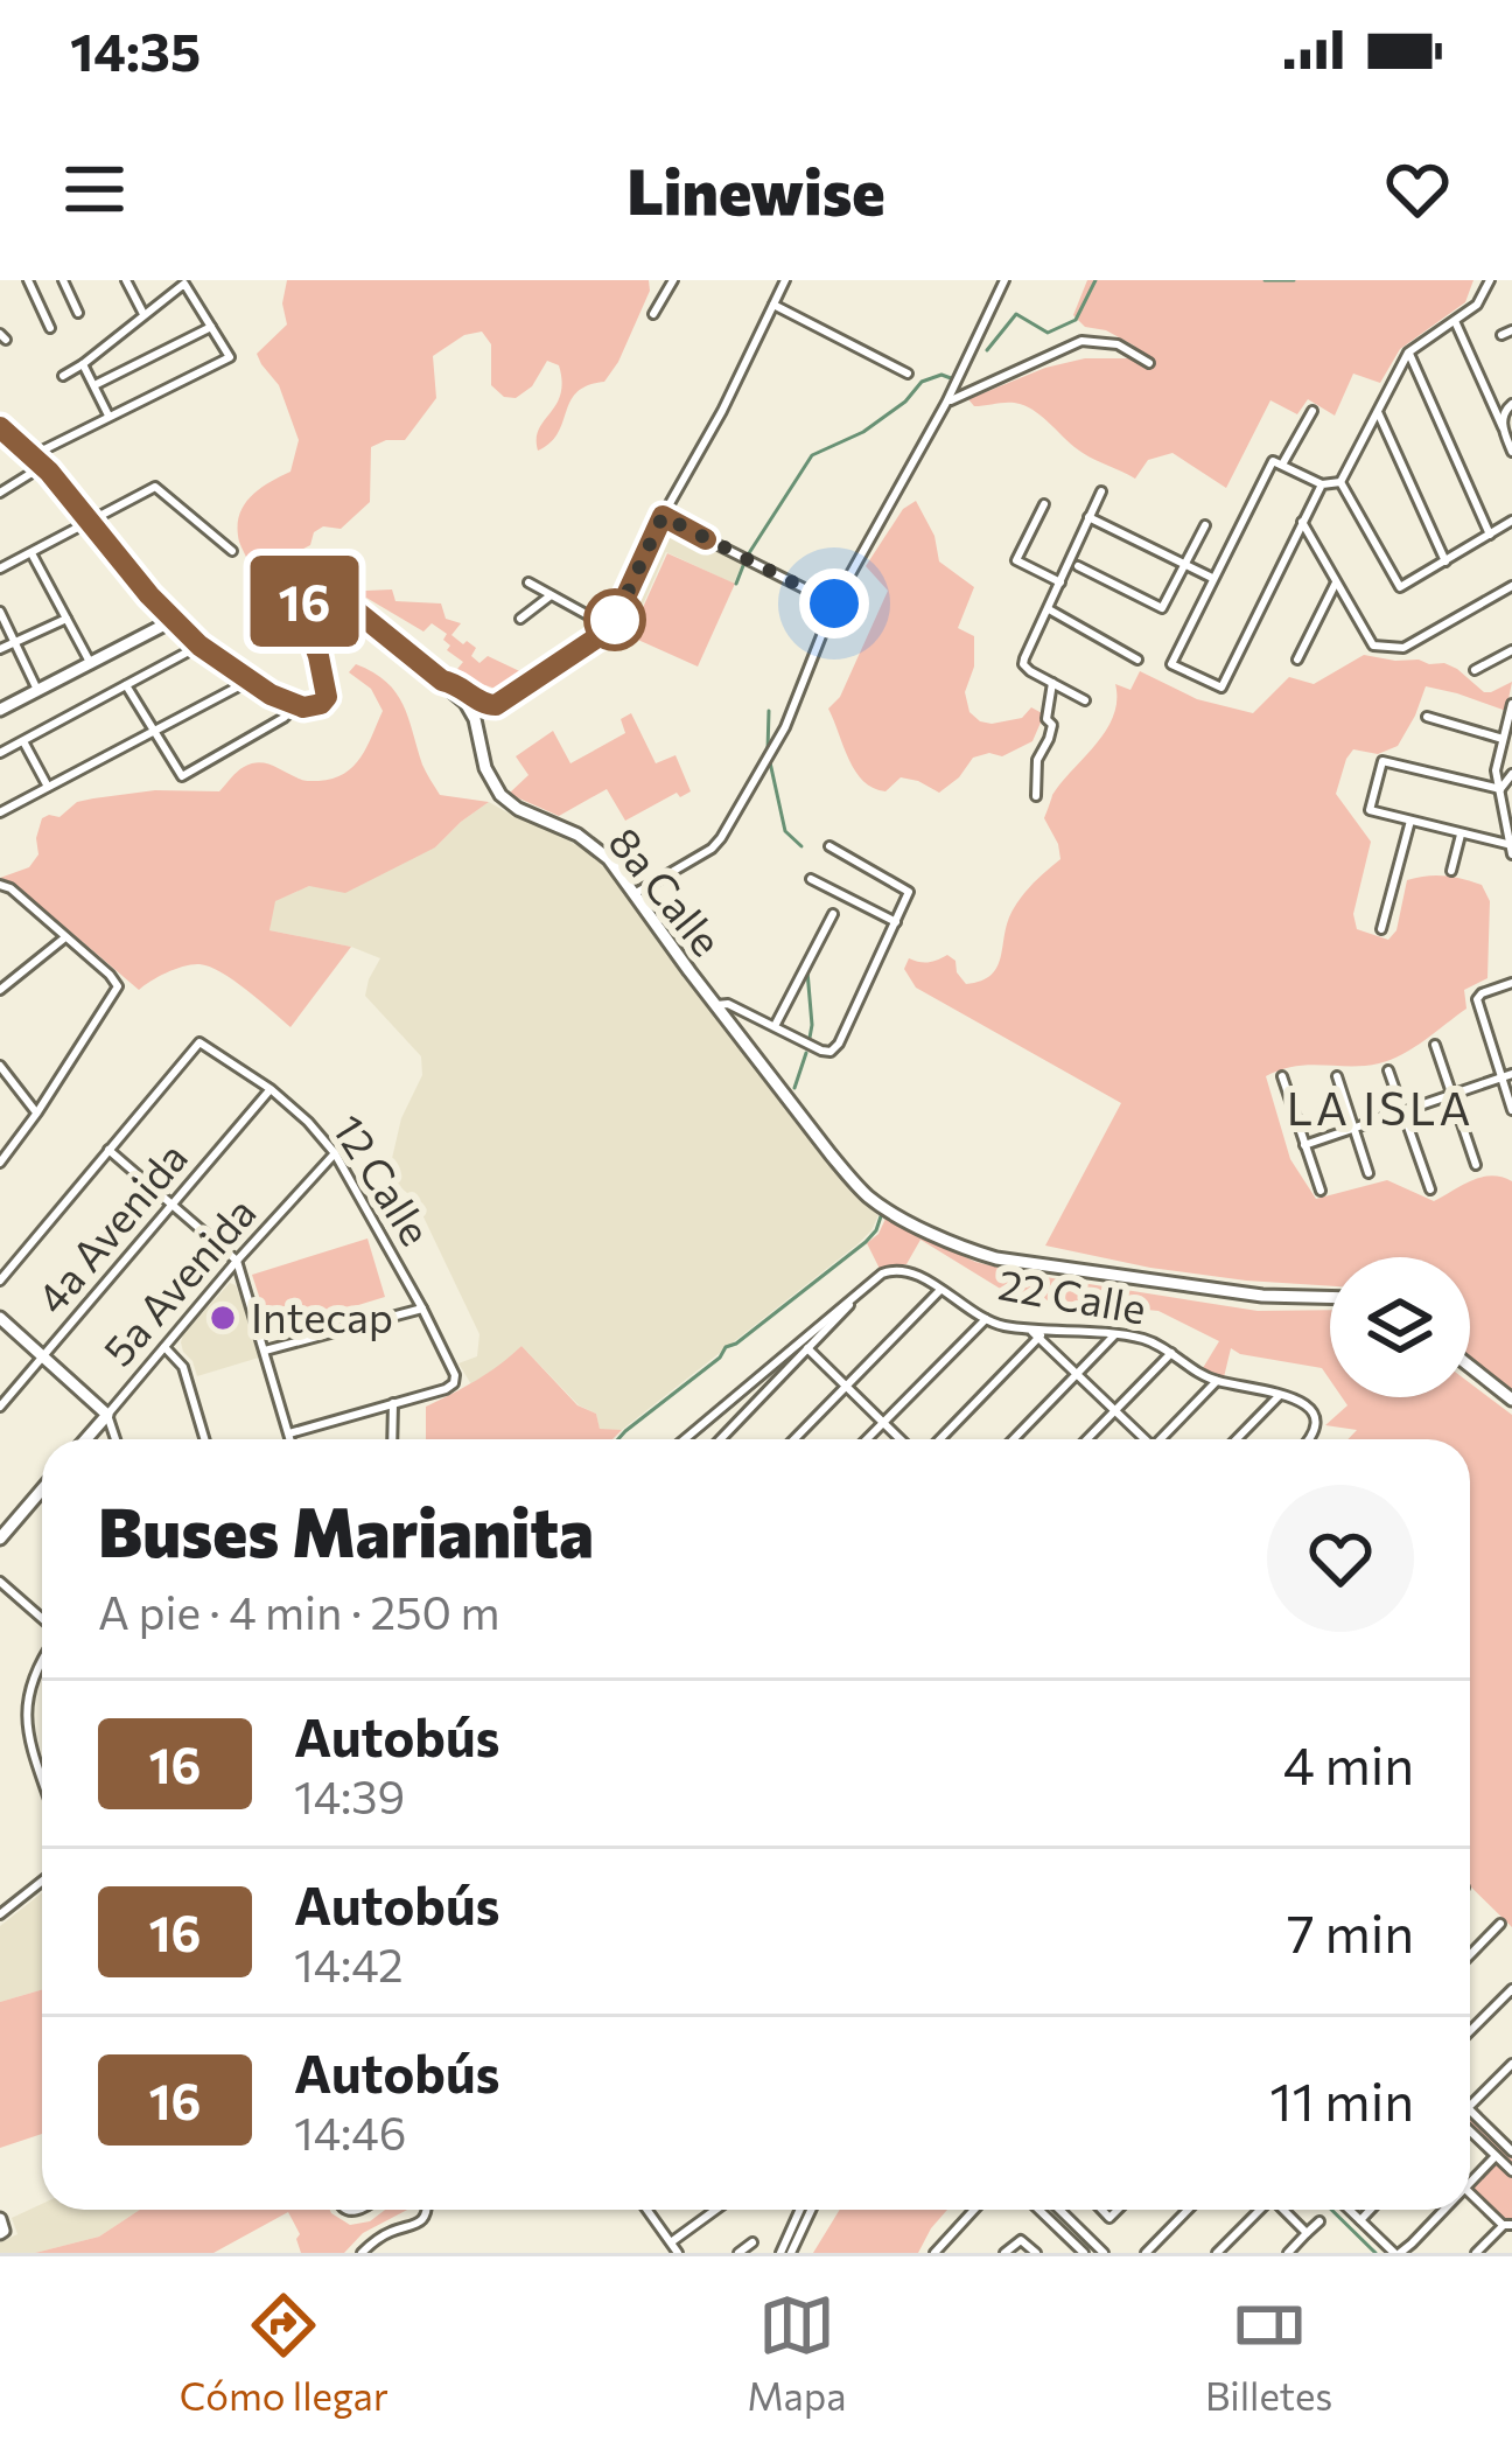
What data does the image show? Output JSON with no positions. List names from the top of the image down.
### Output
{
  "streets": {
    "main road": ["8a Calle", "5a Avenida"],
    "street": ["12 Calle", "4a Avenida", "22 Calle"]
  },
  "crossings": [
    ["12 Calle", "4a Avenida"],
    ["12 Calle", "5a Avenida"]
  ],
  "districts": ["LA ISLA"],
  "places": ["Intecap"],
  "lines": ["bus line 16"],
  "page": {
    "status": "14:35",
    "header": "Linewise",
    "on_map": "16",
    "heading": ["Buses Marianita", "A pie · 4 min · 250 m"],
    "list": [
      {
        "mark": "16",
        "name": "Autobús",
        "note": "14:39",
        "value": "4 min"
      },
      {
        "mark": "16",
        "name": "Autobús",
        "note": "14:42",
        "value": "7 min"
      },
      {
        "mark": "16",
        "name": "Autobús",
        "note": "14:46",
        "value": "11 min"
      }
    ],
    "tabs": ["Cómo llegar", "Mapa", "Billetes"]
  }
}
